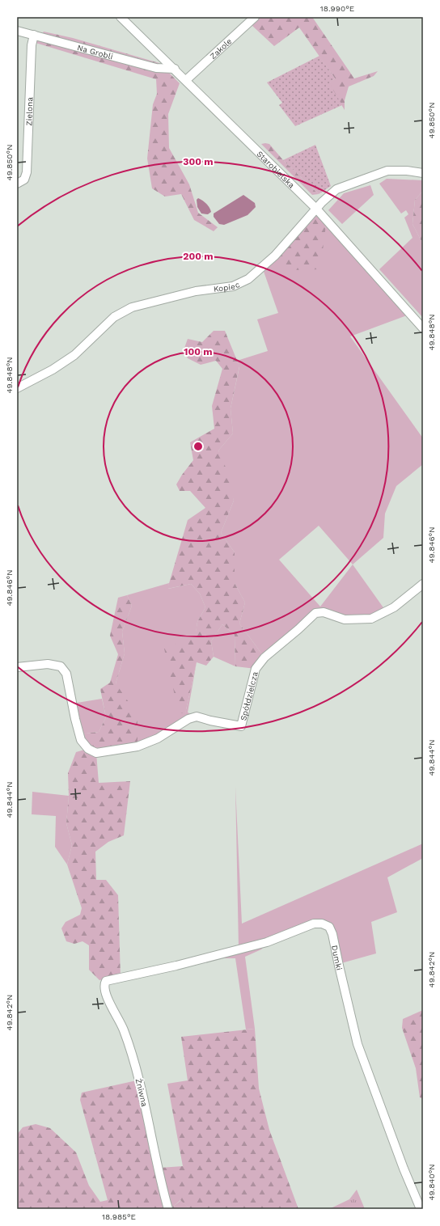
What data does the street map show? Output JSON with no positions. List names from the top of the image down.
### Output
{
  "streets": {
    "street": [
      "Zakole",
      "Na Grobli",
      "Zielona",
      "Starobielska",
      "Kopiec",
      "Spółdzielcza",
      "Dumki",
      "Żniwna"
    ]
  },
  "crossings": [
    ["Zakole", "Starobielska"],
    ["Na Grobli", "Zielona"],
    ["Na Grobli", "Starobielska"],
    ["Starobielska", "Kopiec"],
    ["Dumki", "Żniwna"]
  ],
  "coordinates": [
    "18.990°E",
    "49.850°N",
    "49.848°N",
    "49.846°N",
    "49.844°N",
    "49.842°N",
    "49.840°N",
    "18.985°E"
  ],
  "rings": ["300 m", "200 m", "100 m"]
}
